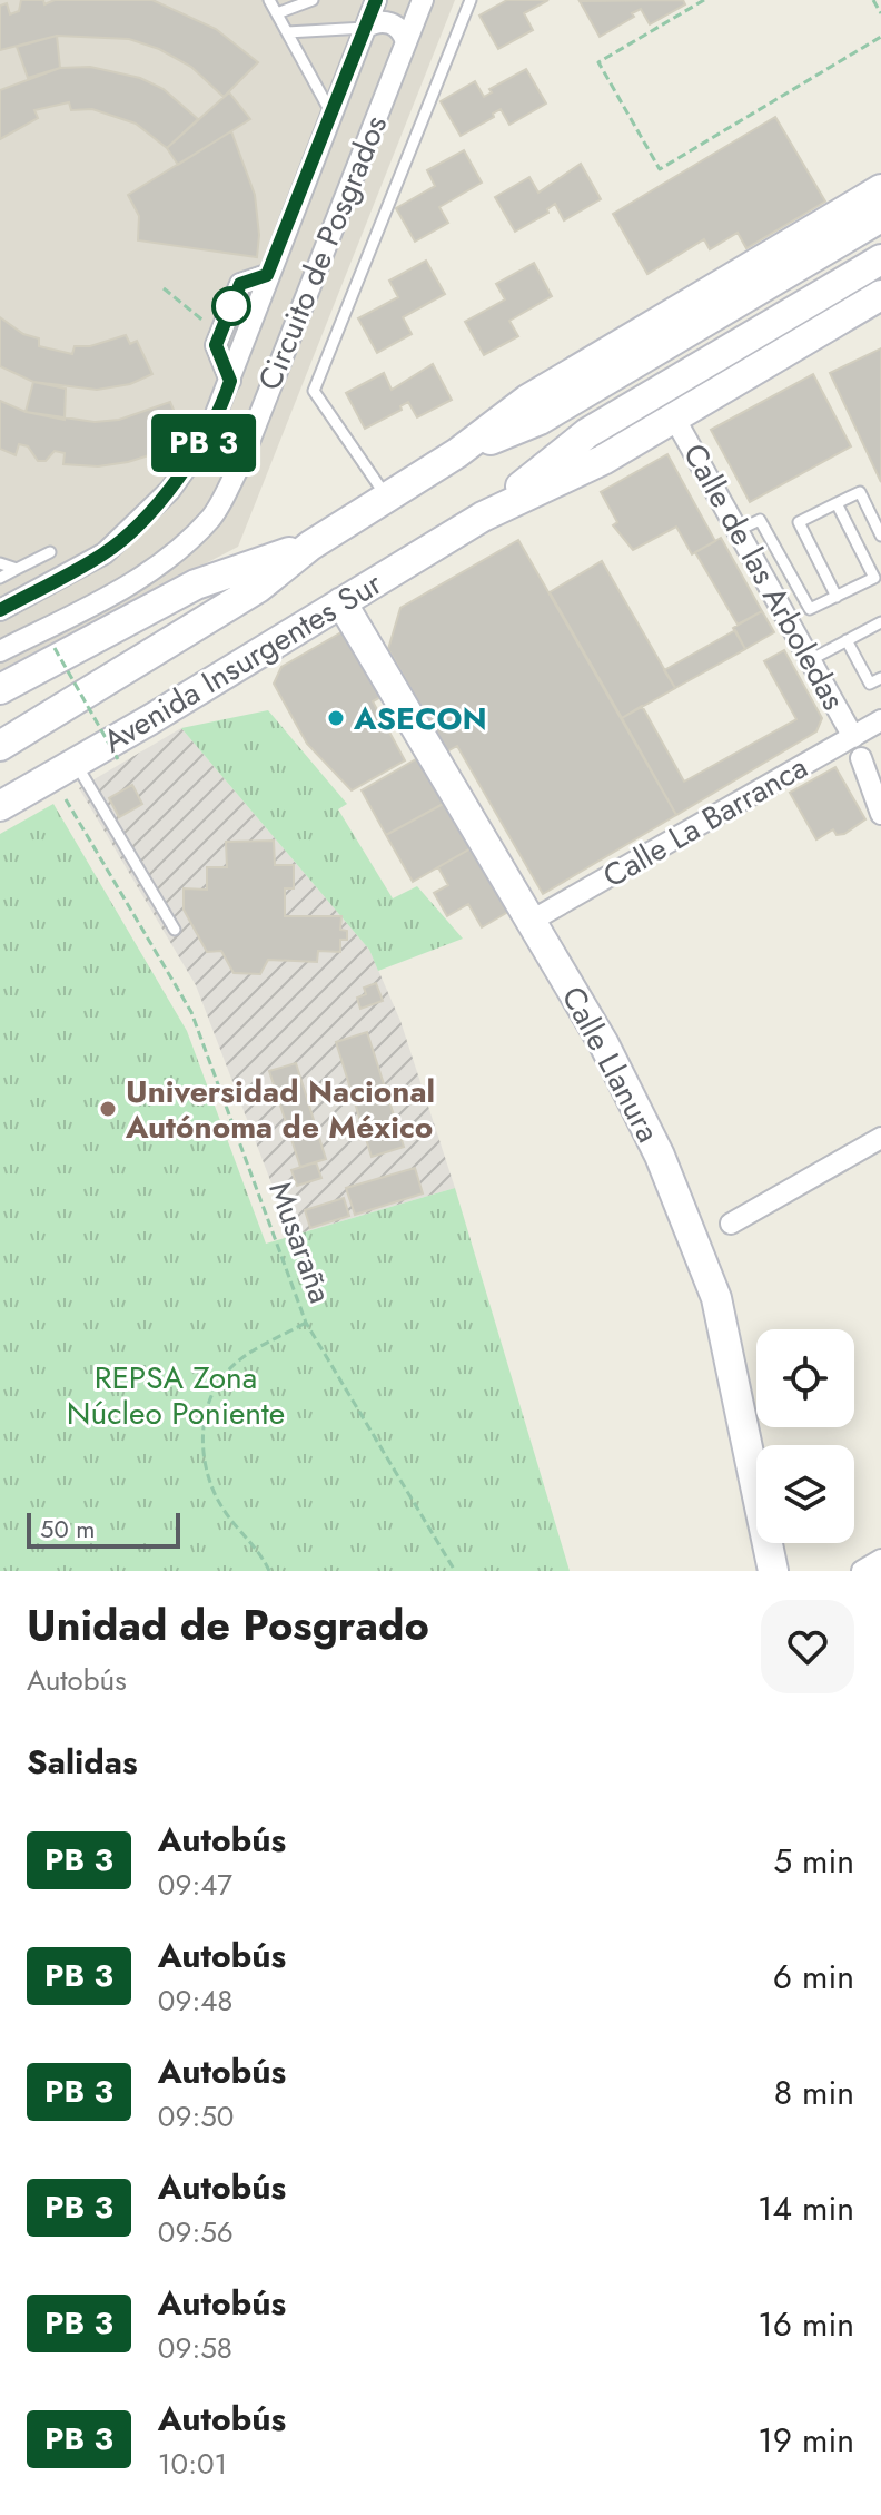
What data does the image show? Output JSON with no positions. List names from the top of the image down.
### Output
{
  "streets": {
    "main road": ["Avenida Insurgentes Sur", "Calle Llanura"],
    "street": ["Circuito de Posgrados", "Calle de las Arboledas", "Calle La Barranca"],
    "path": ["Musaraña"]
  },
  "crossings": [
    ["Calle de las Arboledas", "Avenida Insurgentes Sur"],
    ["Calle de las Arboledas", "Calle La Barranca"],
    ["Avenida Insurgentes Sur", "Calle Llanura"],
    ["Avenida Insurgentes Sur", "Musaraña"],
    ["Calle La Barranca", "Calle Llanura"]
  ],
  "parks": ["REPSA Zona Núcleo Poniente"],
  "places": ["ASECON", "Universidad Nacional Autónoma de México"],
  "scale_bar": "50 m",
  "page": {
    "on_map": "PB 3",
    "scale": "50 m",
    "heading": [
      ["Unidad de Posgrado", "Autobús"],
      "Salidas"
    ],
    "list": [
      {
        "mark": "PB 3",
        "name": "Autobús",
        "note": "09:47",
        "value": "5 min"
      },
      {
        "mark": "PB 3",
        "name": "Autobús",
        "note": "09:48",
        "value": "6 min"
      },
      {
        "mark": "PB 3",
        "name": "Autobús",
        "note": "09:50",
        "value": "8 min"
      },
      {
        "mark": "PB 3",
        "name": "Autobús",
        "note": "09:56",
        "value": "14 min"
      },
      {
        "mark": "PB 3",
        "name": "Autobús",
        "note": "09:58",
        "value": "16 min"
      },
      {
        "mark": "PB 3",
        "name": "Autobús",
        "note": "10:01",
        "value": "19 min"
      }
    ]
  }
}
